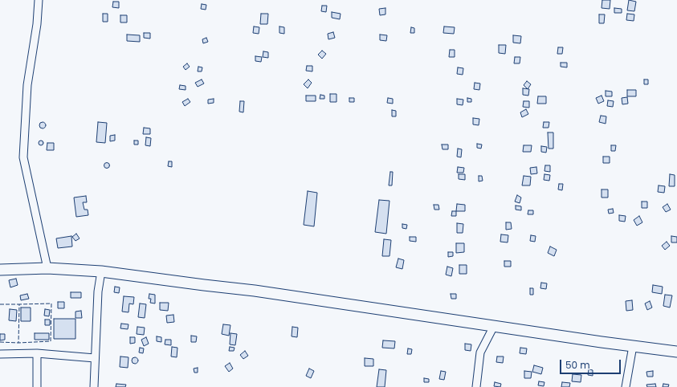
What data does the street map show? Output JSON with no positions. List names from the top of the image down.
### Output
{
  "scale_bar": "50 m"
}
